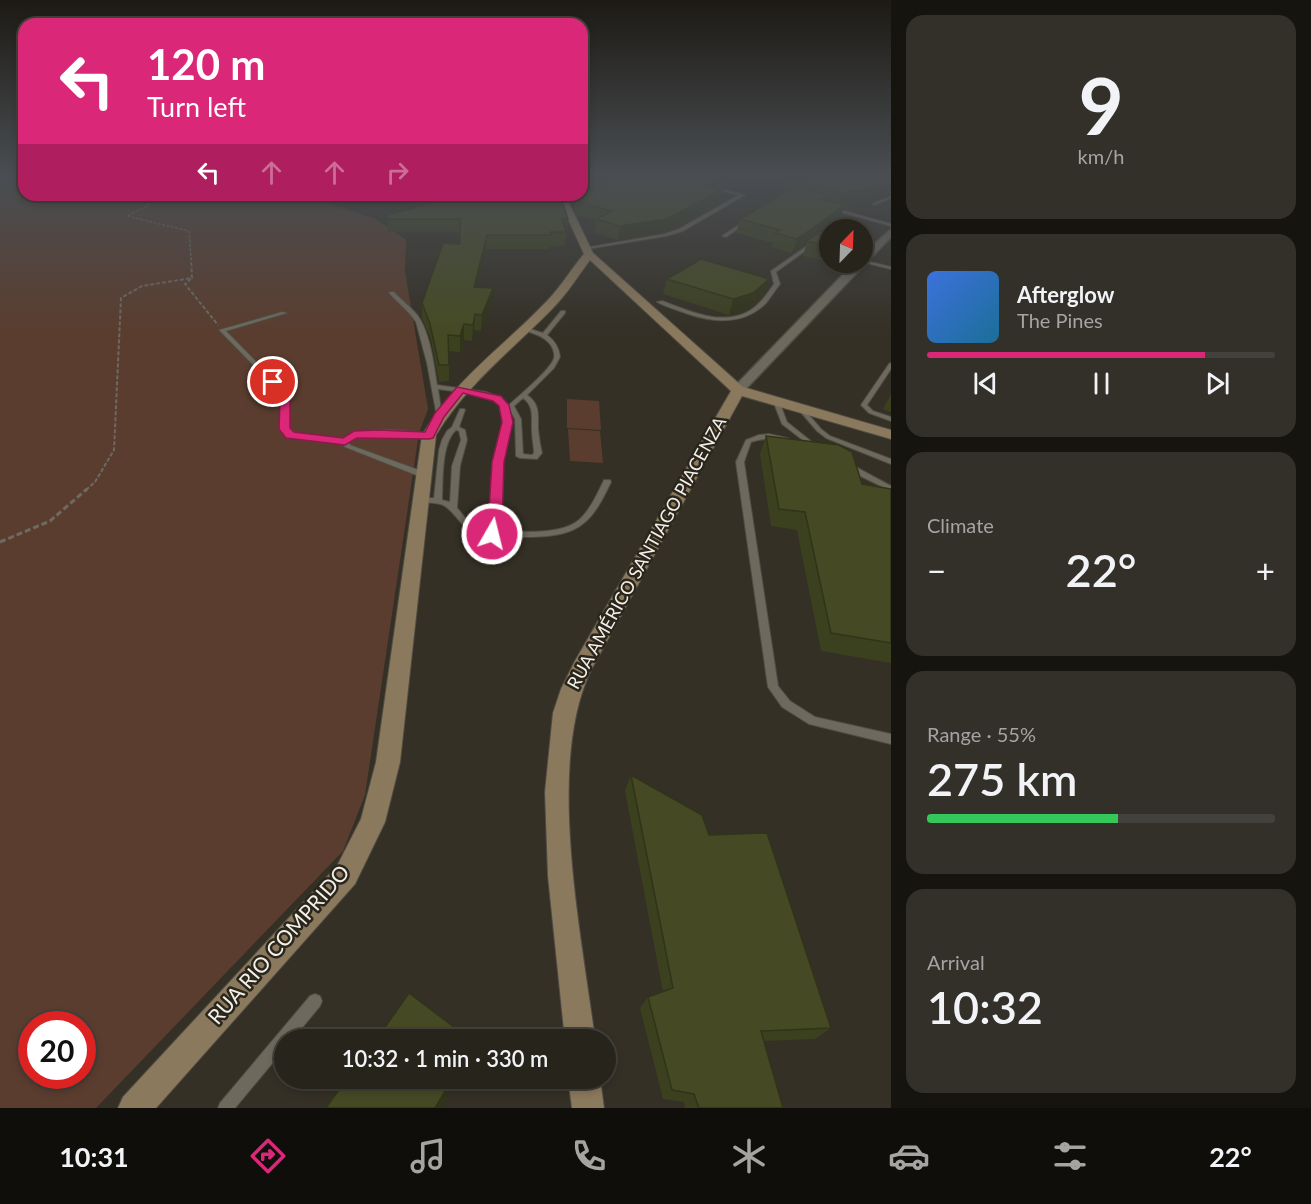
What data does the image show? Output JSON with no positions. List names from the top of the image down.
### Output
{
  "streets": {
    "street": ["RUA AMÉRICO SANTIAGO PIACENZA", "RUA RIO COMPRIDO"]
  },
  "north": "top right",
  "page": {
    "tile": [
      ["9", "km/h"],
      "Climate",
      ["Range · 55%", "275 km"],
      ["Arrival", "10:32"]
    ],
    "turn": ["120 m", "Turn left"],
    "song": ["Afterglow", "The Pines"],
    "heat": ["−", "22°", "+"],
    "limit": "20",
    "trip": "10:32 · 1 min · 330 m",
    "tabs": ["10:31", "22°"]
  }
}
